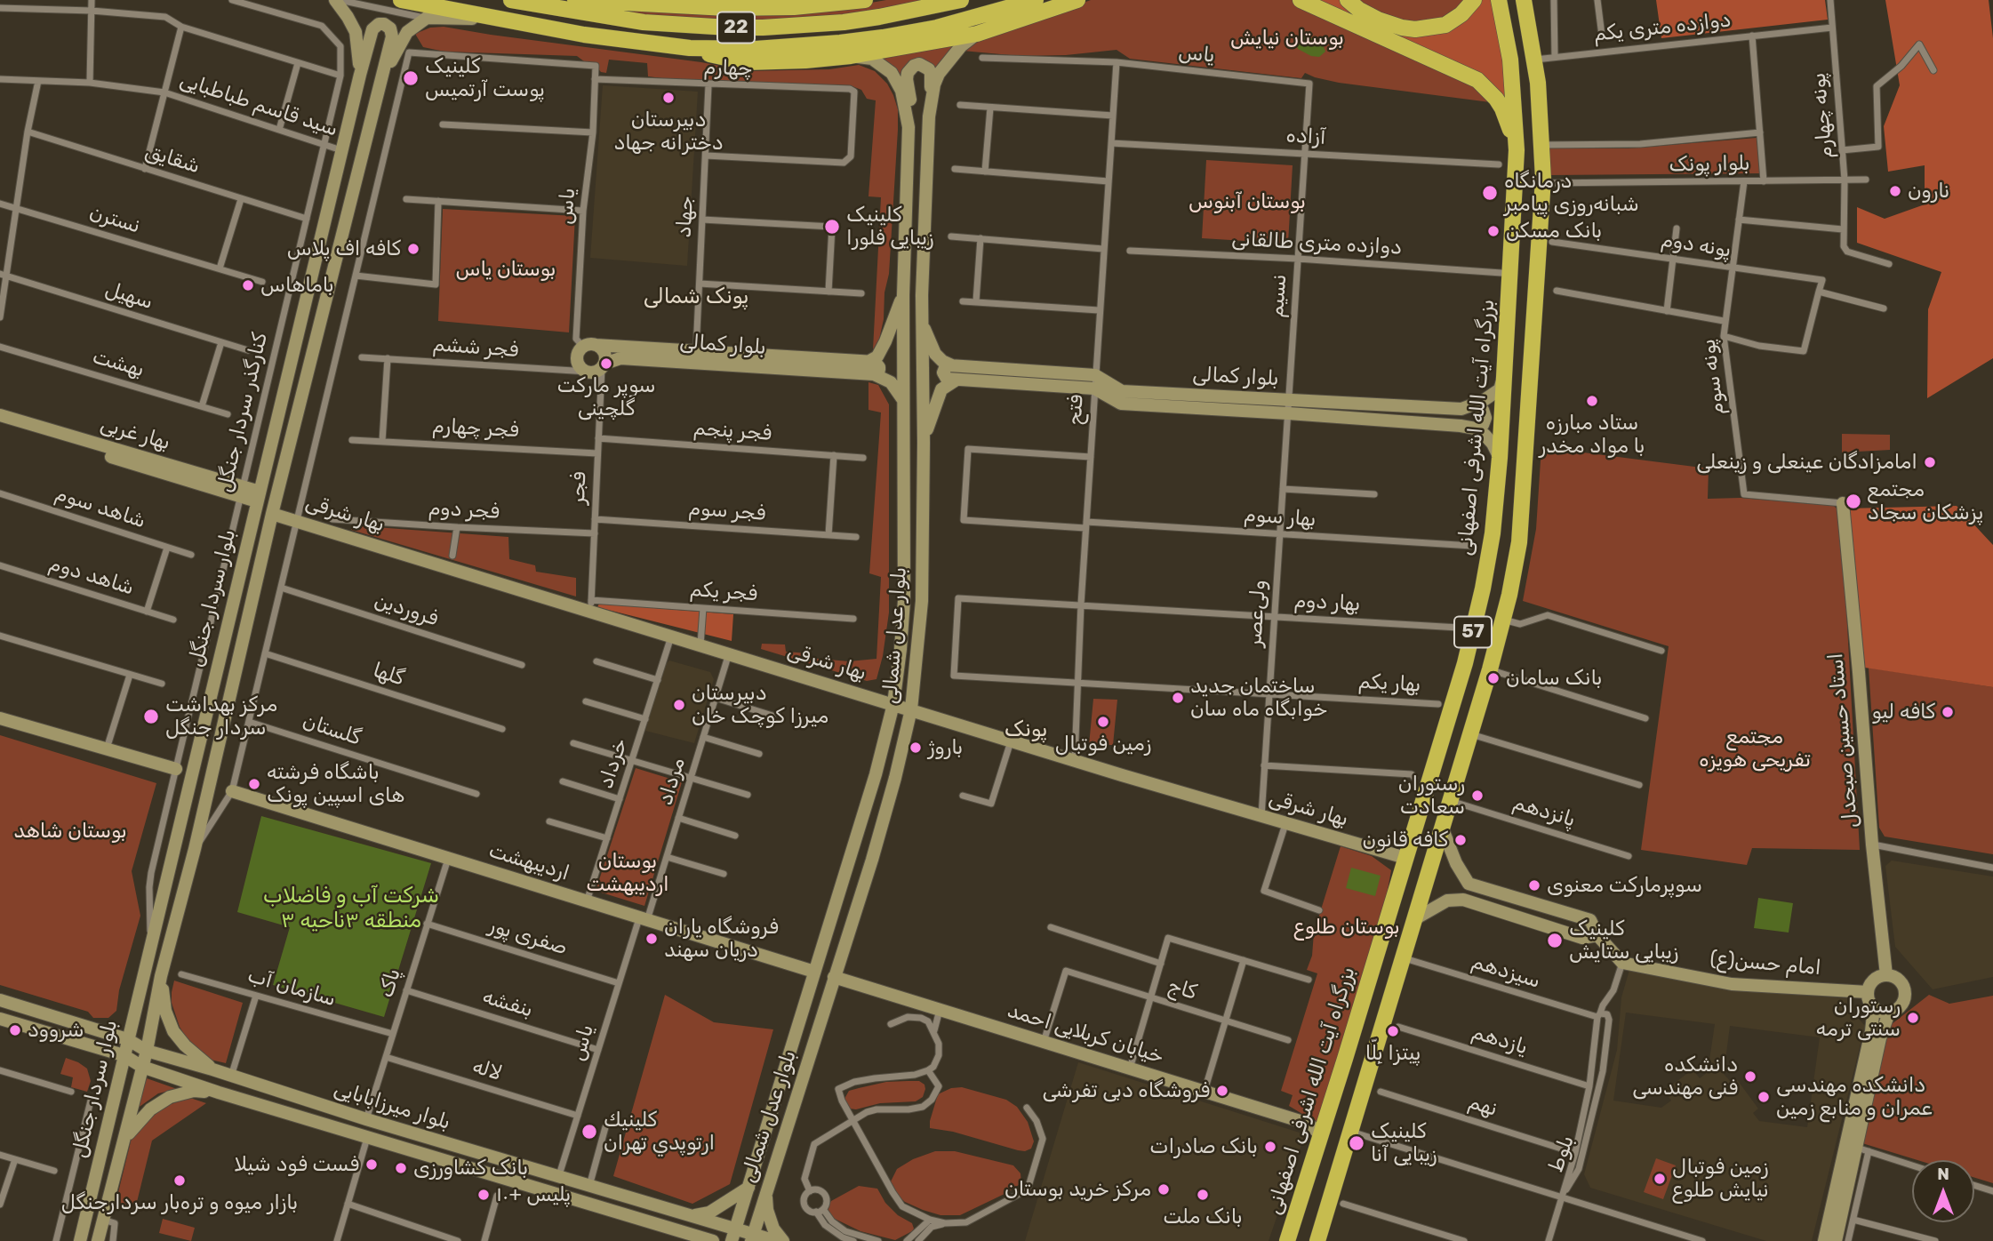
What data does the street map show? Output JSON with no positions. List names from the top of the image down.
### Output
{
  "streets": {
    "highway": ["22", "بزرگراه آیت الله اشرفی اصفهانی", "57"],
    "main road": [
      "بلوار کمالی",
      "بهار غربی",
      "بهار شرقی",
      "بلوار سردار جنگل",
      "بلوار عدل شمالی",
      "استاد حسین صبحدل",
      "اردیبهشت",
      "امام حسن(ع)",
      "خیابان کربلایی احمد",
      "بلوار میرزابابایی"
    ],
    "street": [
      "دوازده متری یکم",
      "یاس",
      "چهارم",
      "سید قاسم طباطبایی",
      "پونه چهارم",
      "آزاده",
      "شقایق",
      "بلوار پونک",
      "جهاد",
      "نسترن",
      "دوازده متری طالقانی",
      "پونه دوم",
      "سهیل",
      "نسیم",
      "فجر ششم",
      "بهشت",
      "پونه سوم",
      "فتح",
      "کنارگذر سردار جنگل",
      "فجر چهارم",
      "فجر پنجم",
      "فجر",
      "شاهد سوم",
      "فجر دوم",
      "فجر سوم",
      "بهار سوم",
      "شاهد دوم",
      "فجر یکم",
      "بهار دوم",
      "فروردین",
      "ولی‌عصر",
      "گلها",
      "بهار یکم",
      "گلستان",
      "خرداد",
      "مرداد",
      "پانزدهم",
      "صفری پور",
      "سیزدهم",
      "پاک",
      "سازمان آب",
      "کاج",
      "بنفشه",
      "یازدهم",
      "لاله",
      "نهم",
      "بلوط"
    ]
  },
  "crossings": [
    ["دوازده متری یکم", "پونه چهارم"],
    ["دوازده متری یکم", "57"],
    ["یاس", "چهارم"],
    ["یاس", "نسیم"],
    ["یاس", "بلوار کمالی"],
    ["یاس", "فجر ششم"],
    ["یاس", "فتح"],
    ["یاس", "فجر"],
    ["یاس", "مرداد"],
    ["یاس", "اردیبهشت"],
    ["یاس", "صفری پور"],
    ["یاس", "بنفشه"],
    ["یاس", "لاله"],
    ["یاس", "بلوار میرزابابایی"],
    ["چهارم", "جهاد"],
    ["سید قاسم طباطبایی", "کنارگذر سردار جنگل"],
    ["سید قاسم طباطبایی", "بلوار سردار جنگل"],
    ["آزاده", "نسیم"],
    ["آزاده", "فتح"],
    ["شقایق", "کنارگذر سردار جنگل"],
    ["بلوار پونک", "پونه سوم"],
    ["بلوار پونک", "57"],
    ["جهاد", "بلوار کمالی"],
    ["دوازده متری طالقانی", "نسیم"],
    ["پونه دوم", "پونه سوم"],
    ["نسیم", "بلوار کمالی"],
    ["نسیم", "ولی‌عصر"],
    ["بلوار کمالی", "فجر ششم"],
    ["بلوار کمالی", "فتح"],
    ["بلوار کمالی", "بزرگراه آیت الله اشرفی اصفهانی"],
    ["بلوار کمالی", "فجر"],
    ["بلوار کمالی", "ولی‌عصر"],
    ["فجر ششم", "فجر"],
    ["پونه سوم", "استاد حسین صبحدل"],
    ["فتح", "بهار شرقی"],
    ["فتح", "بهار سوم"],
    ["فتح", "بهار دوم"],
    ["فتح", "بهار یکم"],
    ["کنارگذر سردار جنگل", "بهار غربی"],
    ["کنارگذر سردار جنگل", "بلوار سردار جنگل"],
    ["بزرگراه آیت الله اشرفی اصفهانی", "بهار شرقی"],
    ["بزرگراه آیت الله اشرفی اصفهانی", "خیابان کربلایی احمد"],
    ["فجر چهارم", "فجر"],
    ["فجر پنجم", "فجر"],
    ["بهار غربی", "بلوار سردار جنگل"],
    ["فجر", "فجر دوم"],
    ["فجر", "فجر سوم"],
    ["فجر", "بهار شرقی"],
    ["فجر", "فجر یکم"],
    ["بهار شرقی", "فجر یکم"],
    ["بهار شرقی", "بلوار سردار جنگل"],
    ["بهار شرقی", "ولی‌عصر"],
    ["بهار شرقی", "بلوار عدل شمالی"],
    ["بهار شرقی", "خرداد"],
    ["بهار شرقی", "مرداد"],
    ["بهار سوم", "ولی‌عصر"],
    ["بلوار سردار جنگل", "بلوار میرزابابایی"],
    ["بهار دوم", "ولی‌عصر"],
    ["بهار دوم", "بهار یکم"],
    ["ولی‌عصر", "بهار یکم"],
    ["57", "پانزدهم"],
    ["57", "سیزدهم"],
    ["بلوار عدل شمالی", "اردیبهشت"],
    ["بلوار عدل شمالی", "خیابان کربلایی احمد"],
    ["بلوار عدل شمالی", "بلوار میرزابابایی"],
    ["استاد حسین صبحدل", "امام حسن(ع)"],
    ["خرداد", "اردیبهشت"],
    ["مرداد", "اردیبهشت"],
    ["اردیبهشت", "پاک"],
    ["صفری پور", "پاک"],
    ["امام حسن(ع)", "بلوط"],
    ["سیزدهم", "بلوط"],
    ["پاک", "سازمان آب"],
    ["پاک", "بنفشه"],
    ["پاک", "لاله"],
    ["پاک", "بلوار میرزابابایی"],
    ["کاج", "خیابان کربلایی احمد"],
    ["یازدهم", "بلوط"],
    ["نهم", "بلوط"]
  ],
  "districts": ["پونک شمالی", "پونک"],
  "water": ["شرکت آب و فاضلاب منطقه ۳ناحیه ۳"],
  "parks": [
    "بوستان نیایش",
    "بوستان آبنوس",
    "بوستان یاس",
    "مجتمع تفریحی هویزه",
    "بوستان شاهد",
    "بوستان اردیبهشت",
    "بوستان طلوع"
  ],
  "places": [
    "کلینیک پوست آرتمیس",
    "دبیرستان دخترانه جهاد",
    "نارون",
    "درمانگاه شبانه‌روزی پیامبر",
    "کلینیک زیبایی فلورا",
    "بانک مسکن",
    "کافه اف پلاس",
    "باماهاس",
    "سوپر مارکت گلچینی",
    "ستاد مبارزه با مواد مخدر",
    "امامزادگان عینعلی و زینعلی",
    "مجتمع پزشکان سجاد",
    "بانک سامان",
    "ساختمان جدید خوابگاه ماه سان",
    "دبیرستان میرزا کوچک خان",
    "کافه لیو",
    "مرکز بهداشت سردار جنگل",
    "زمین فوتبال",
    "باروژ",
    "باشگاه فرشته های اسپین پونک",
    "رستوران سعادت",
    "کافه قانون",
    "سوپرمارکت معنوی",
    "فروشگاه یاران دریان سهند",
    "کلینیک زیبایی ستایش",
    "رستوران سنتی ترمه",
    "شروود",
    "پيتزا بِلّا",
    "دانشکده فنی مهندسی",
    "فروشگاه دبی تفرشی",
    "دانشکده مهندسی عمران و منابع زمین",
    "كلينيك ارتوپدي تهران",
    "کلینیک زیبایی آنا",
    "بانک صادرات",
    "فست فود شیلا",
    "بانک کشاورزی",
    "زمین فوتبال نیایش طلوع",
    "بازار میوه و تره‌بار سردارجنگل",
    "مرکز خرید بوستان",
    "پلیس +۱۰",
    "بانک ملت"
  ],
  "north": "top"
}
